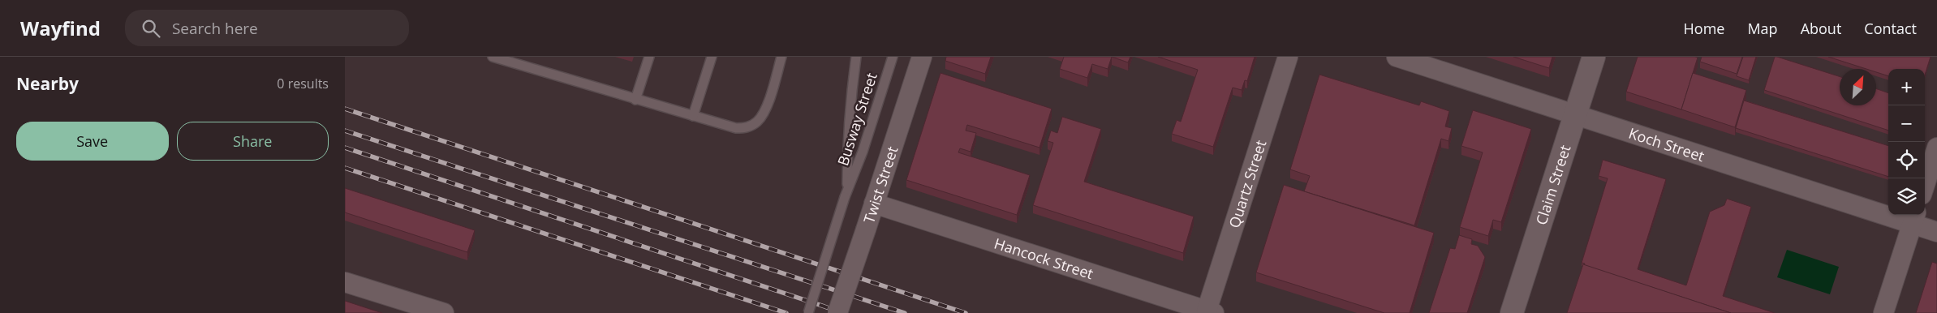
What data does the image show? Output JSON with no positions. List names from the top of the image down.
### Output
{
  "streets": {
    "street": [
      "Koch Street",
      "Quartz Street",
      "Twist Street",
      "Claim Street",
      "Hancock Street"
    ],
    "lane": ["Busway Street"]
  },
  "crossings": [
    ["Koch Street", "Claim Street"],
    ["Quartz Street", "Hancock Street"],
    ["Twist Street", "Hancock Street"]
  ],
  "north": "top right",
  "page": {
    "header": "Wayfind",
    "search": "Search here",
    "nav": [
      "Home",
      "Map",
      "About",
      "Contact"
    ],
    "heading": ["Nearby", "0 results"],
    "map_buttons": ["+", "−"],
    "buttons": ["Save", "Share"]
  }
}
